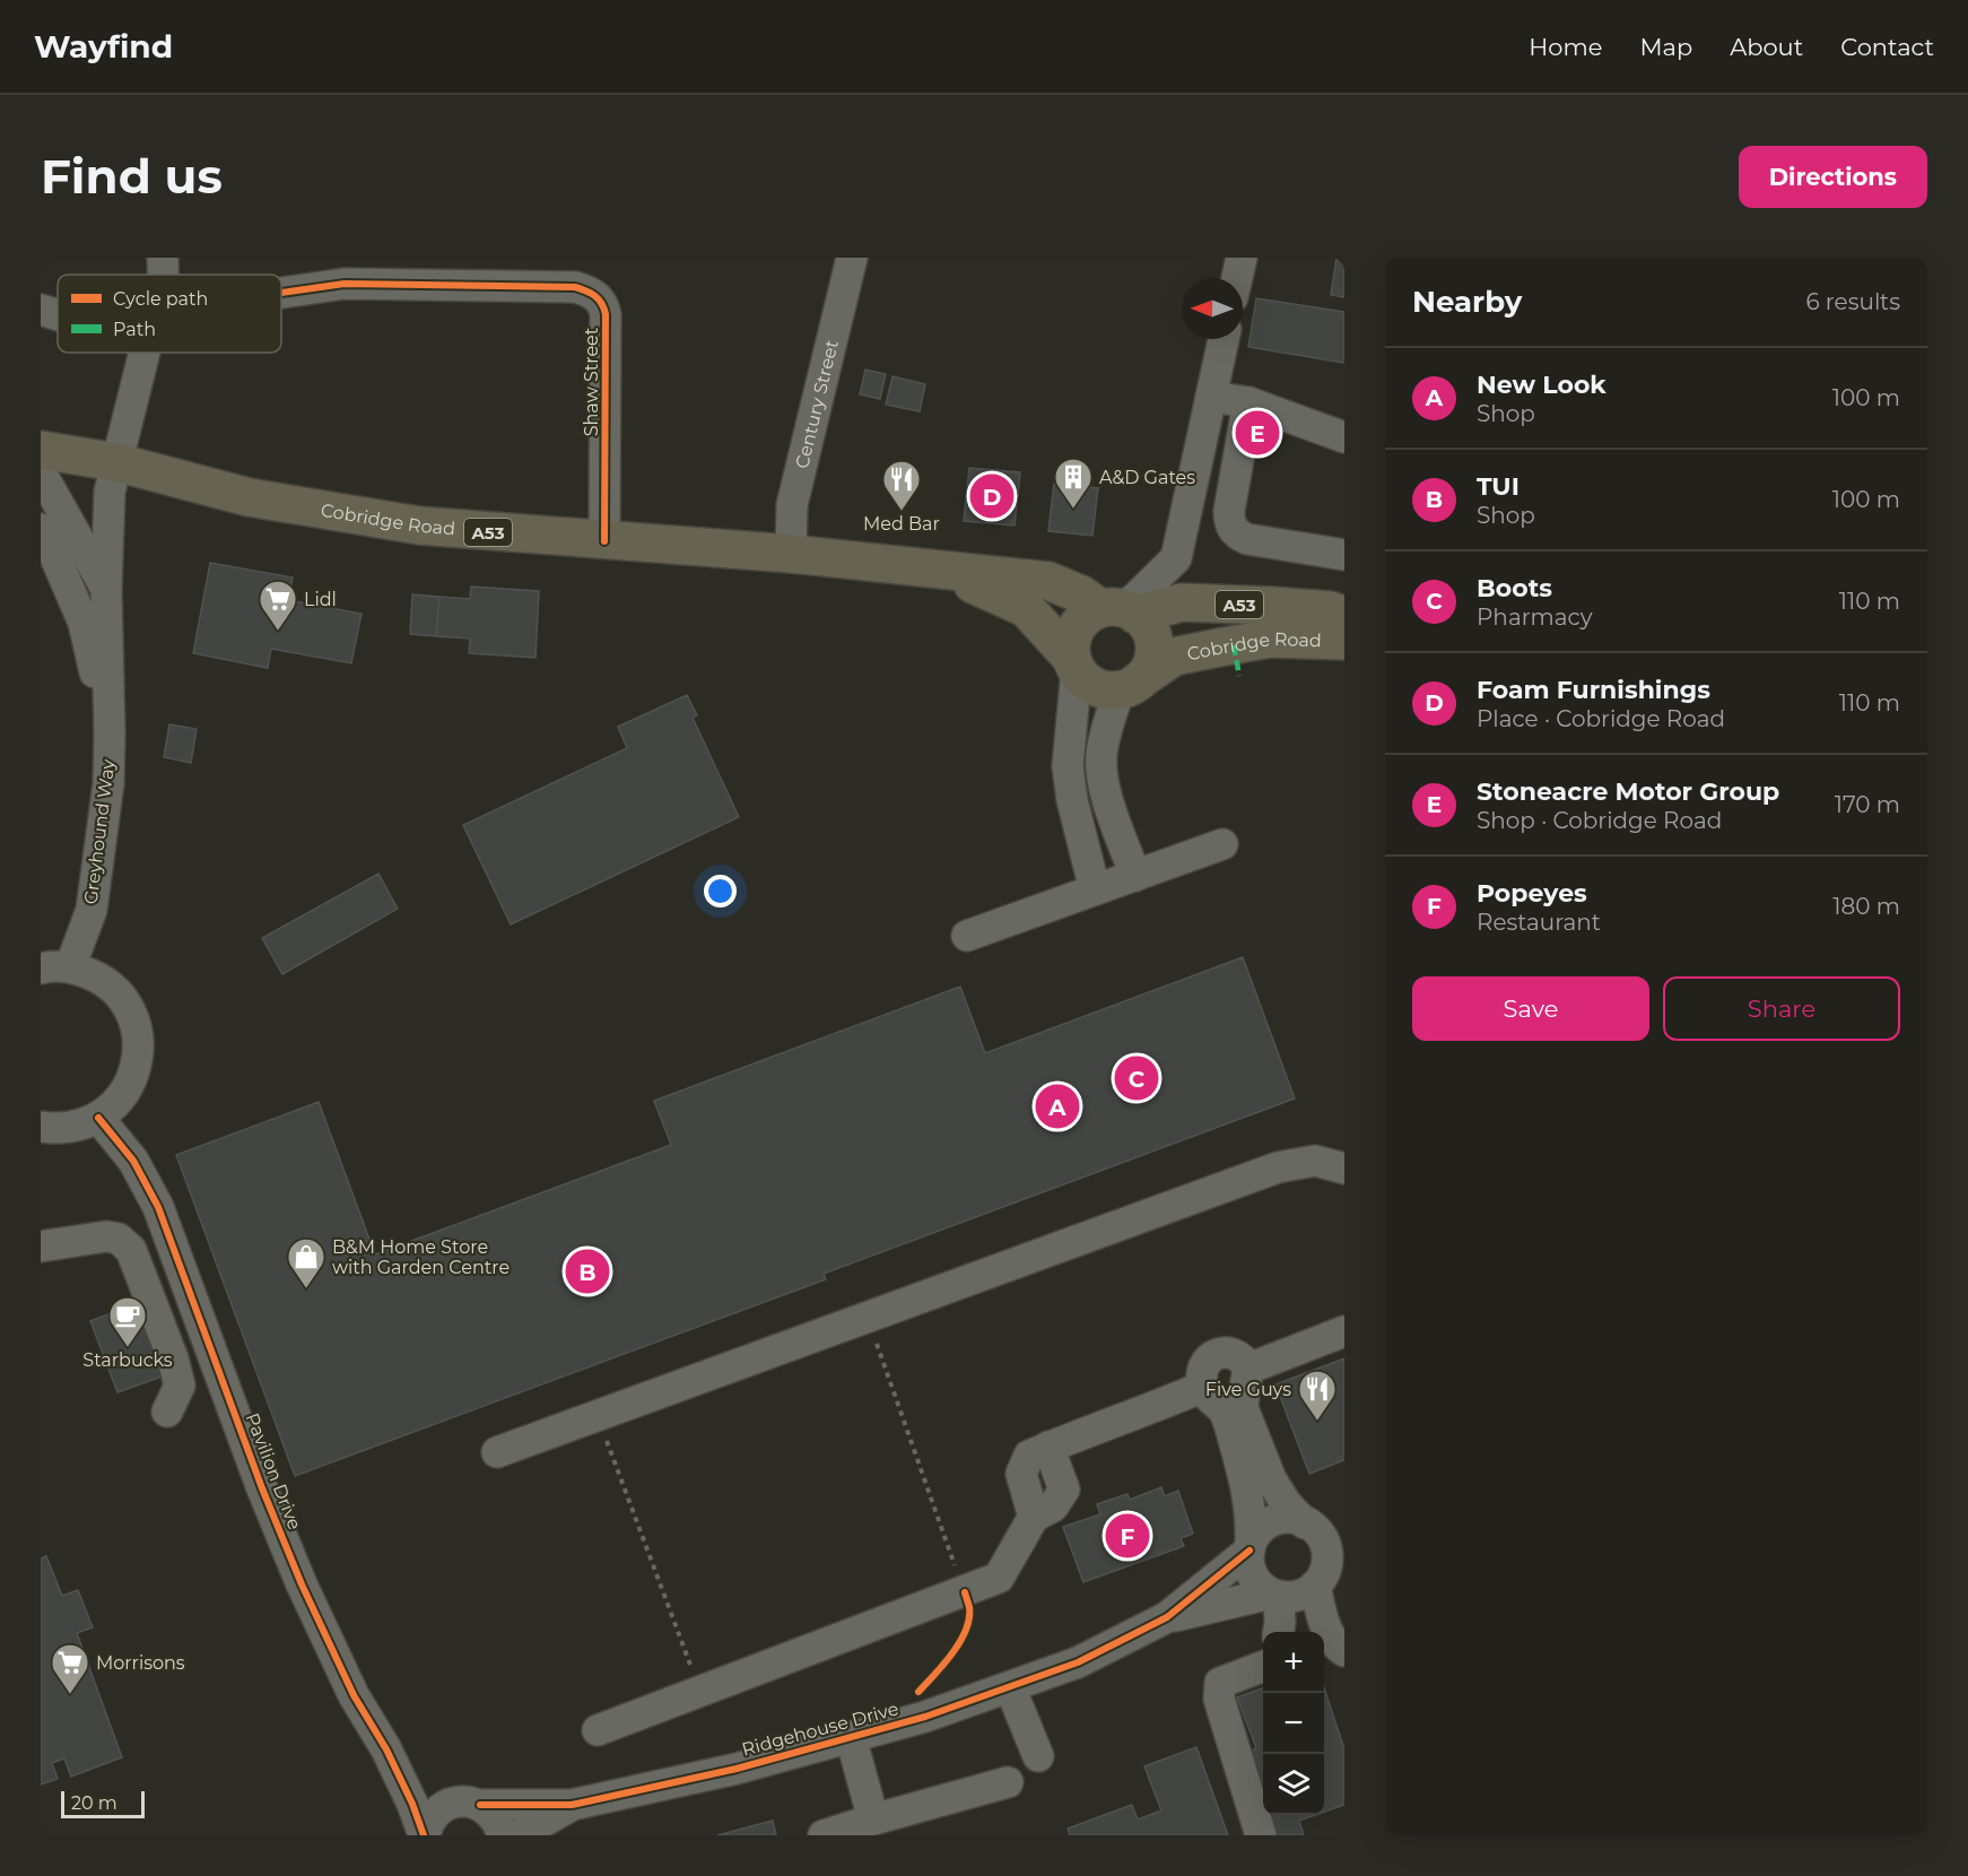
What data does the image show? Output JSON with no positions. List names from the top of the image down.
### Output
{
  "streets": {
    "highway": ["Cobridge Road", "A53"],
    "street": [
      "Shaw Street",
      "Century Street",
      "Greyhound Way",
      "Pavilion Drive",
      "Ridgehouse Drive"
    ]
  },
  "crossings": [
    ["Shaw Street", "Cobridge Road"],
    ["Century Street", "Cobridge Road"],
    ["Pavilion Drive", "Ridgehouse Drive"]
  ],
  "places": {
    "building": ["A&D Gates"],
    "restaurant": ["Med Bar", "Five Guys"],
    "supermarket": ["Lidl", "Morrisons"],
    "shop": ["B&M Home Store with Garden Centre"],
    "cafe": ["Starbucks"]
  },
  "legend": ["Cycle path", "Path"],
  "scale_bar": "20 m",
  "north": "left",
  "page": {
    "header": "Wayfind",
    "nav": [
      "Home",
      "Map",
      "About",
      "Contact"
    ],
    "buttons": [
      "Directions",
      ["Save", "Share"]
    ],
    "title": "Find us",
    "heading": ["Nearby", "6 results"],
    "list": [
      {
        "mark": "A",
        "name": "New Look",
        "note": "Shop",
        "value": "100 m"
      },
      {
        "mark": "B",
        "name": "TUI",
        "note": "Shop",
        "value": "100 m"
      },
      {
        "mark": "C",
        "name": "Boots",
        "note": "Pharmacy",
        "value": "110 m"
      },
      {
        "mark": "D",
        "name": "Foam Furnishings",
        "note": "Place · Cobridge Road",
        "value": "110 m"
      },
      {
        "mark": "E",
        "name": "Stoneacre Motor Group",
        "note": "Shop · Cobridge Road",
        "value": "170 m"
      },
      {
        "mark": "F",
        "name": "Popeyes",
        "note": "Restaurant",
        "value": "180 m"
      }
    ],
    "pins": [
      "E",
      "D",
      "C",
      "A",
      "B",
      "F"
    ],
    "map_buttons": ["+", "−"],
    "scale": "20 m"
  }
}
